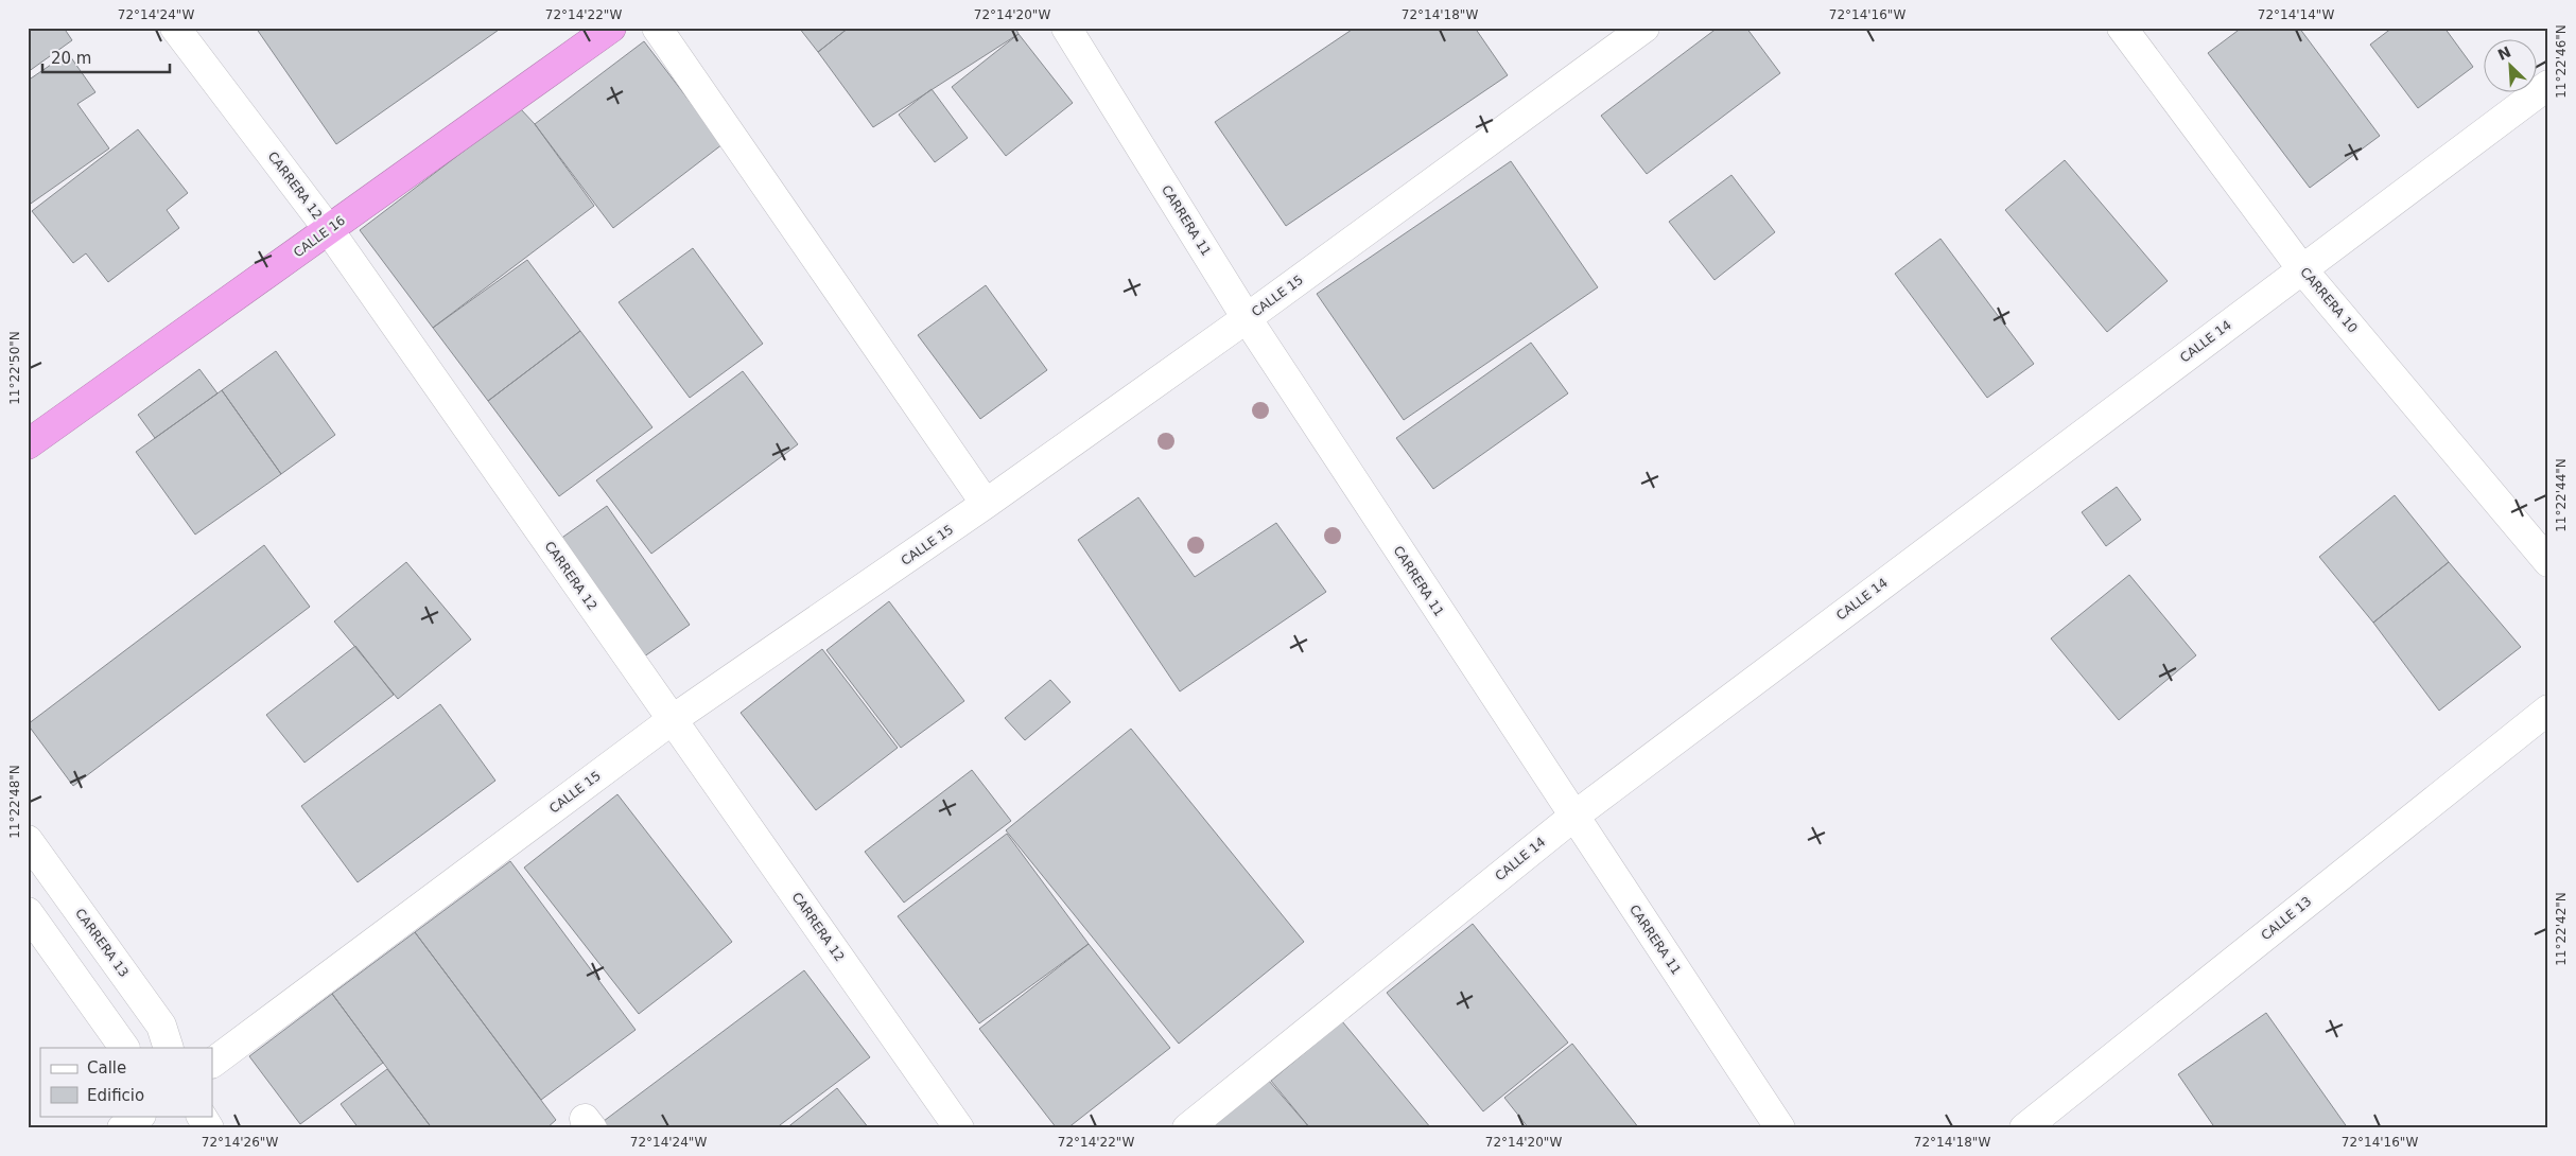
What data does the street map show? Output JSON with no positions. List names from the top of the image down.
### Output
{
  "streets": {
    "highway": ["CALLE 16"],
    "street": [
      "CARRERA 12",
      "CARRERA 11",
      "CALLE 15",
      "CARRERA 10",
      "CALLE 14",
      "CALLE 13",
      "CARRERA 13"
    ]
  },
  "crossings": [
    ["CARRERA 12", "CALLE 16"],
    ["CARRERA 12", "CALLE 15"],
    ["CARRERA 11", "CALLE 15"],
    ["CARRERA 11", "CALLE 14"],
    ["CARRERA 10", "CALLE 14"]
  ],
  "legend": ["Calle", "Edificio"],
  "scale_bar": "20 m",
  "north": "top left",
  "coordinates": [
    "72°14'24\"W",
    "72°14'22\"W",
    "72°14'20\"W",
    "72°14'18\"W",
    "72°14'16\"W",
    "72°14'14\"W",
    "11°22'46\"N",
    "11°22'50\"N",
    "11°22'44\"N",
    "11°22'48\"N",
    "11°22'42\"N",
    "72°14'26\"W"
  ]
}
